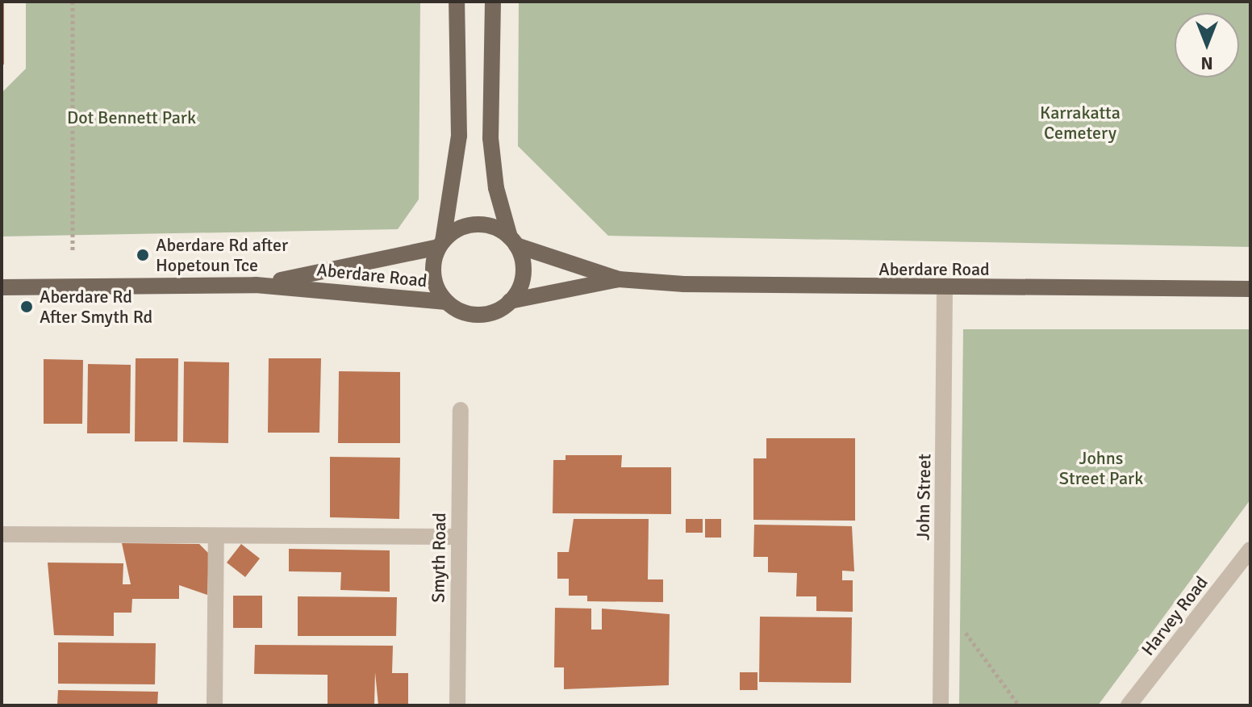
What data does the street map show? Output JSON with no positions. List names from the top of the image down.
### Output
{
  "streets": {
    "main road": ["Aberdare Road"],
    "street": ["John Street", "Smyth Road", "Harvey Road"]
  },
  "crossings": [
    ["Aberdare Road", "John Street"]
  ],
  "parks": ["Karrakatta Cemetery", "Dot Bennett Park", "Johns Street Park"],
  "places": ["Aberdare Rd after Hopetoun Tce", "Aberdare Rd After Smyth Rd"],
  "north": "bottom"
}
